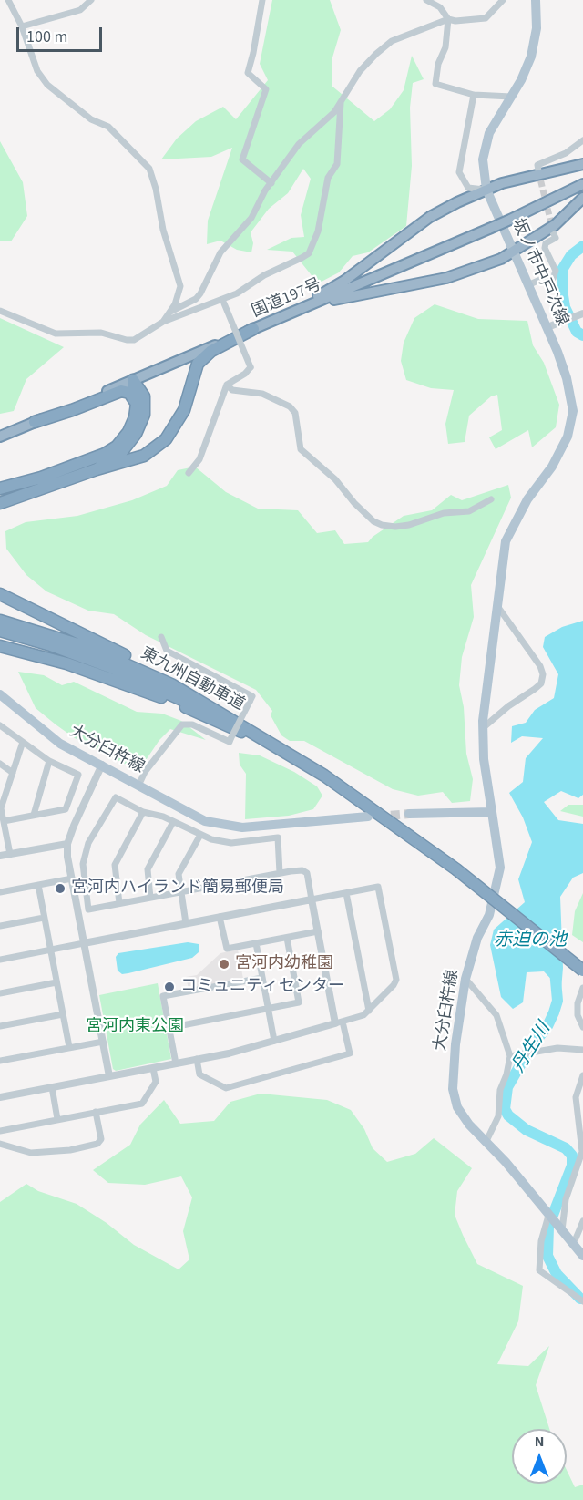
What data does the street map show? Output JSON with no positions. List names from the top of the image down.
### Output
{
  "streets": {
    "highway": ["国道197号", "東九州自動車道"],
    "main road": ["坂ノ市中戸次線", "大分臼杵線"]
  },
  "crossings": [
    ["坂ノ市中戸次線", "大分臼杵線"]
  ],
  "water": ["赤迫の池", "丹生川"],
  "parks": ["宮河内東公園"],
  "places": ["宮河内ハイランド簡易郵便局", "宮河内幼稚園", "コミュニティセンター"],
  "scale_bar": "100 m",
  "north": "top"
}
